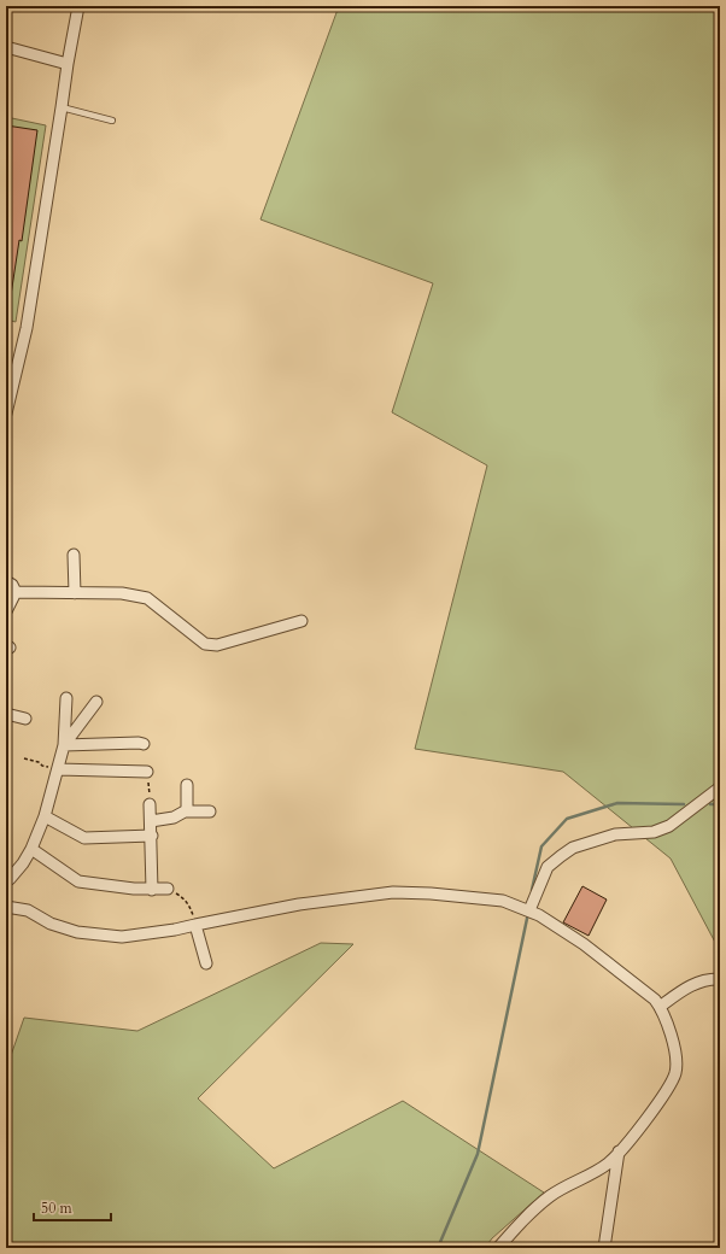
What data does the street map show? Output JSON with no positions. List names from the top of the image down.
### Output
{
  "scale_bar": "50 m"
}
